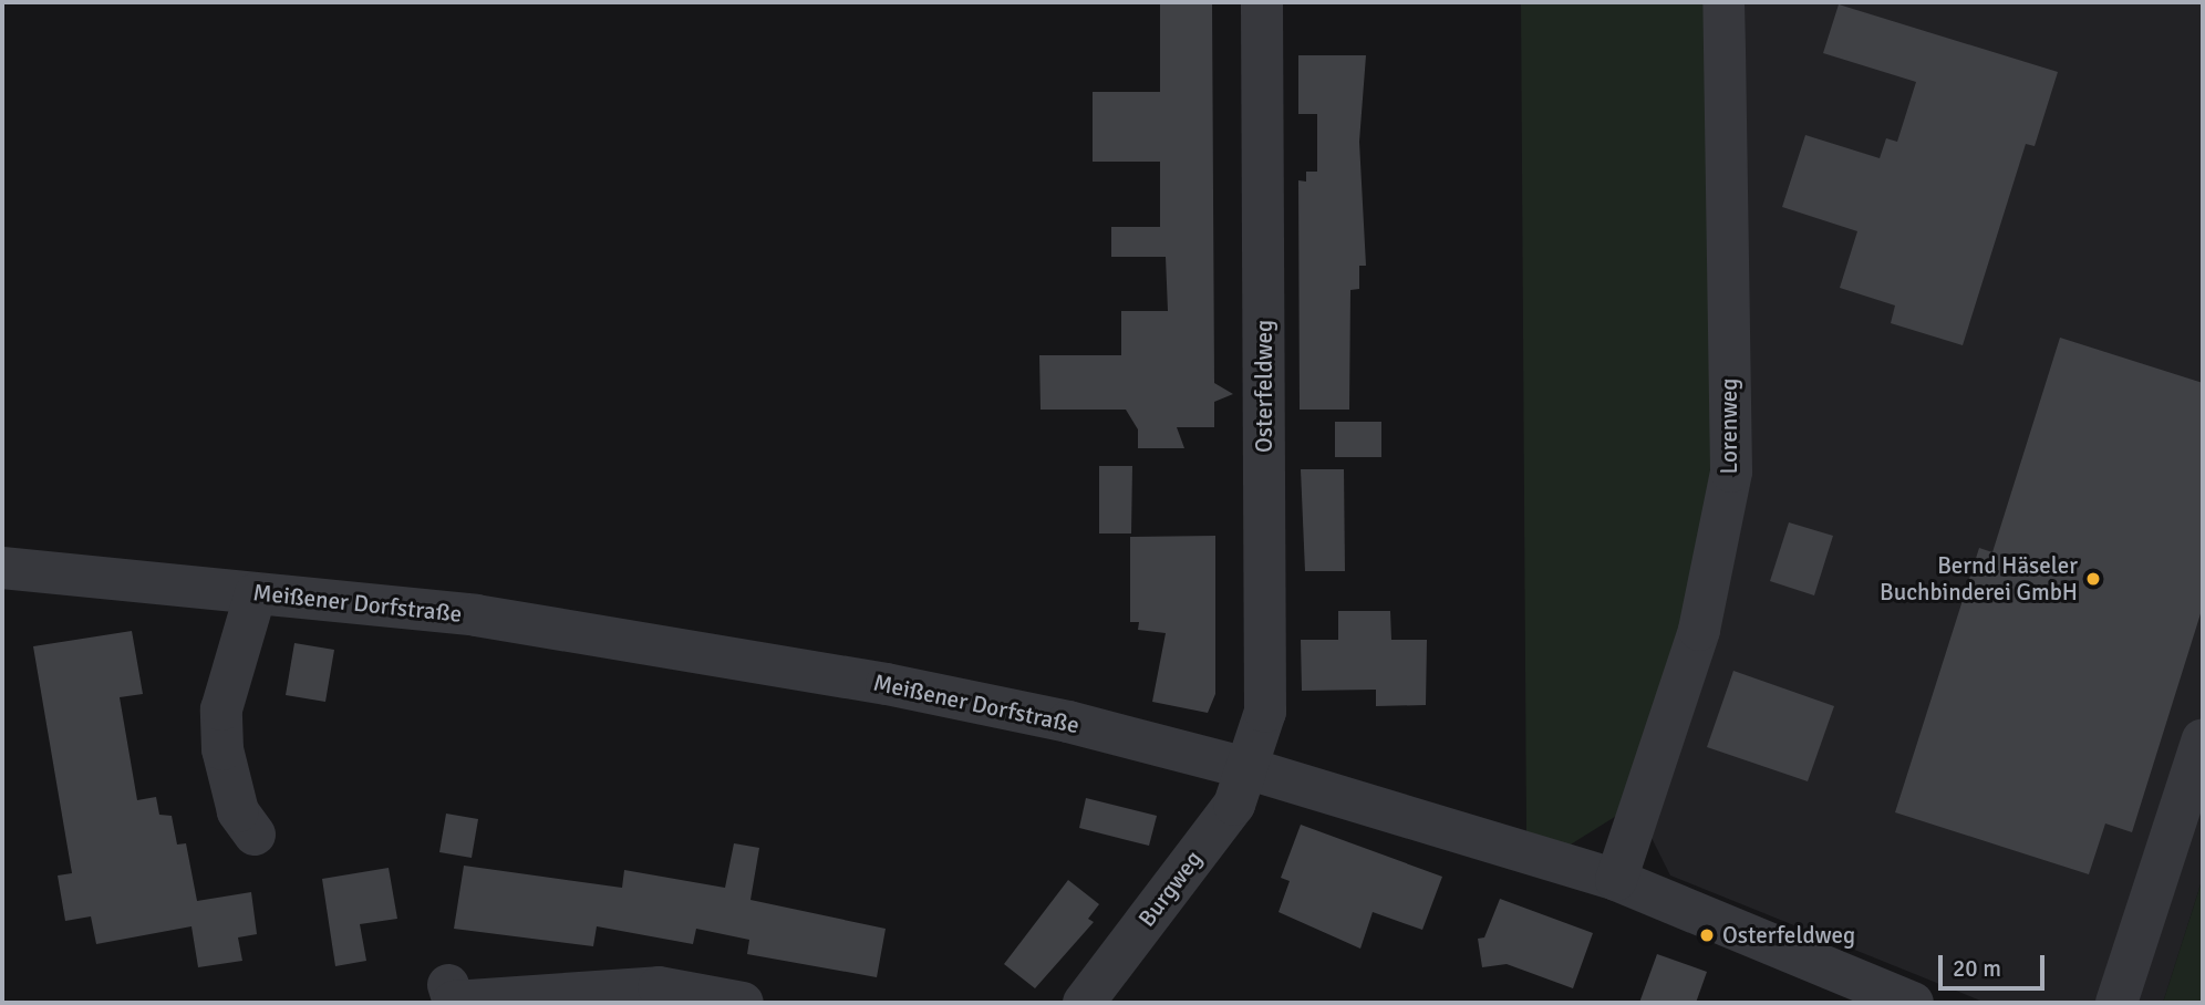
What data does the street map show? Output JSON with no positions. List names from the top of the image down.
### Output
{
  "streets": {
    "street": [
      "Osterfeldweg",
      "Lorenweg",
      "Meißener Dorfstraße",
      "Burgweg"
    ]
  },
  "crossings": [
    ["Osterfeldweg", "Meißener Dorfstraße"],
    ["Osterfeldweg", "Burgweg"],
    ["Lorenweg", "Meißener Dorfstraße"],
    ["Meißener Dorfstraße", "Burgweg"]
  ],
  "places": ["Bernd Häseler Buchbinderei GmbH", "Osterfeldweg"],
  "scale_bar": "20 m"
}
